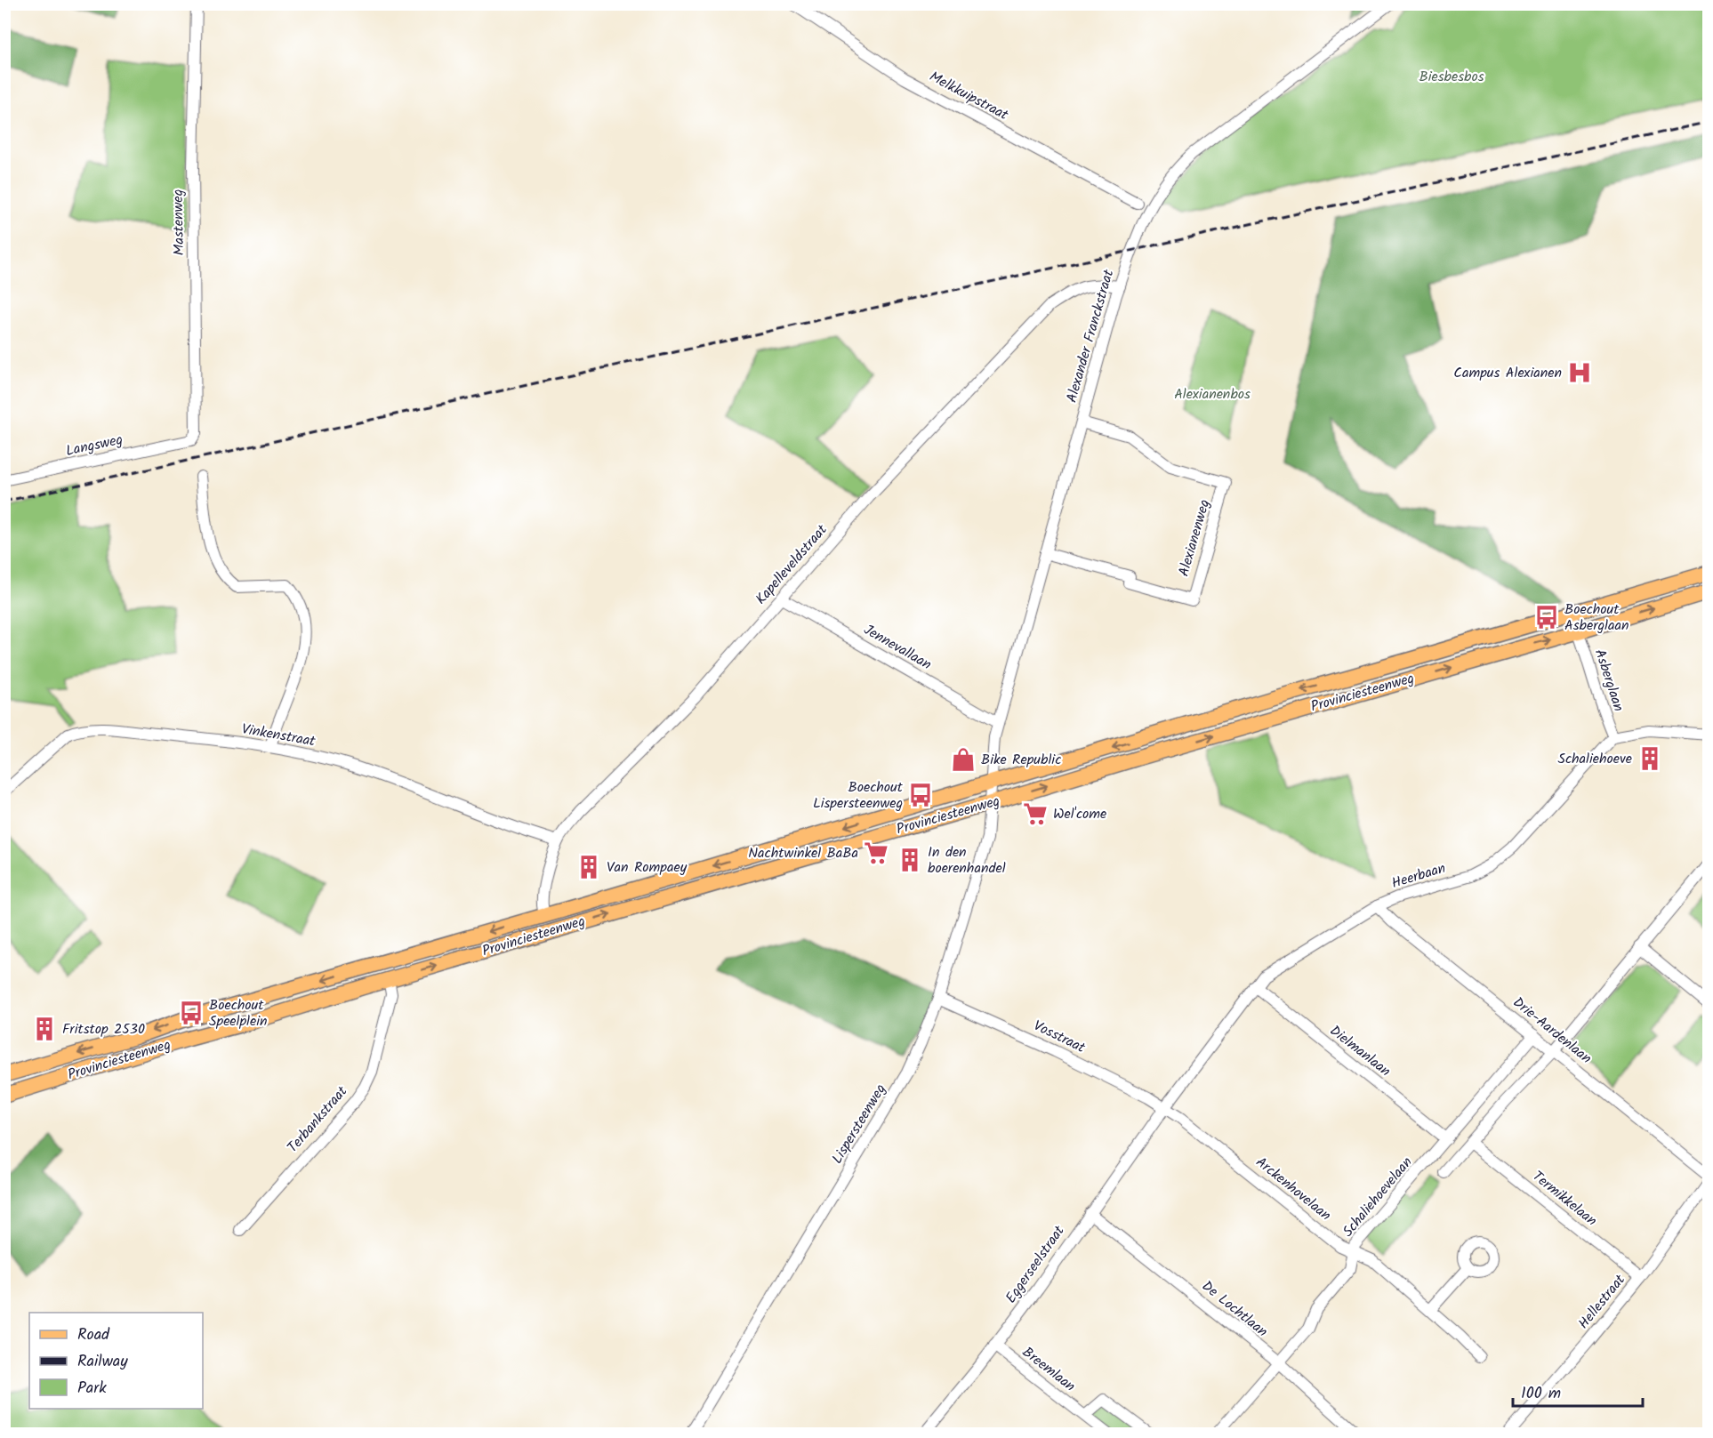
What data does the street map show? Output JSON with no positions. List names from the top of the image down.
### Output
{
  "streets": {
    "main road": ["Provinciesteenweg"],
    "street": [
      "Melkkuipstraat",
      "Mastenweg",
      "Alexander Franckstraat",
      "Langsweg",
      "Alexianenweg",
      "Kapelleveldstraat",
      "Jennevallaan",
      "Asberglaan",
      "Vinkenstraat",
      "Heerbaan",
      "Drie-Aardenlaan",
      "Vosstraat",
      "Dielmanlaan",
      "Terbankstraat",
      "Lispersteenweg",
      "Arckenhovelaan",
      "Schaliehoevelaan",
      "Termikkelaan",
      "Eggerseelstraat",
      "Hellestraat",
      "De Lochtlaan",
      "Breemlaan"
    ]
  },
  "crossings": [
    ["Mastenweg", "Langsweg"],
    ["Alexander Franckstraat", "Alexianenweg"],
    ["Alexander Franckstraat", "Kapelleveldstraat"],
    ["Alexander Franckstraat", "Jennevallaan"],
    ["Alexander Franckstraat", "Provinciesteenweg"],
    ["Alexander Franckstraat", "Lispersteenweg"],
    ["Kapelleveldstraat", "Jennevallaan"],
    ["Kapelleveldstraat", "Provinciesteenweg"],
    ["Kapelleveldstraat", "Vinkenstraat"],
    ["Asberglaan", "Provinciesteenweg"],
    ["Asberglaan", "Heerbaan"],
    ["Provinciesteenweg", "Terbankstraat"],
    ["Provinciesteenweg", "Lispersteenweg"],
    ["Heerbaan", "Drie-Aardenlaan"],
    ["Heerbaan", "Vosstraat"],
    ["Heerbaan", "Dielmanlaan"],
    ["Heerbaan", "Arckenhovelaan"],
    ["Heerbaan", "Eggerseelstraat"],
    ["Drie-Aardenlaan", "Schaliehoevelaan"],
    ["Vosstraat", "Lispersteenweg"],
    ["Vosstraat", "Arckenhovelaan"],
    ["Vosstraat", "Eggerseelstraat"],
    ["Dielmanlaan", "Schaliehoevelaan"],
    ["Arckenhovelaan", "Schaliehoevelaan"],
    ["Arckenhovelaan", "Eggerseelstraat"],
    ["Schaliehoevelaan", "De Lochtlaan"],
    ["Termikkelaan", "Hellestraat"],
    ["Eggerseelstraat", "De Lochtlaan"],
    ["Eggerseelstraat", "Breemlaan"]
  ],
  "parks": ["Biesbesbos", "Alexianenbos"],
  "places": {
    "hospital": ["Campus Alexianen"],
    "bus stop": ["Boechout Asberglaan", "Boechout Lispersteenweg", "Boechout Speelplein"],
    "building": [
      "Schaliehoeve",
      "In den boerenhandel",
      "Van Rompaey",
      "Fritstop 2530"
    ],
    "shop": ["Bike Republic"],
    "supermarket": ["Wel'come", "Nachtwinkel BaBa"]
  },
  "legend": ["Road", "Railway", "Park"],
  "scale_bar": "100 m"
}
